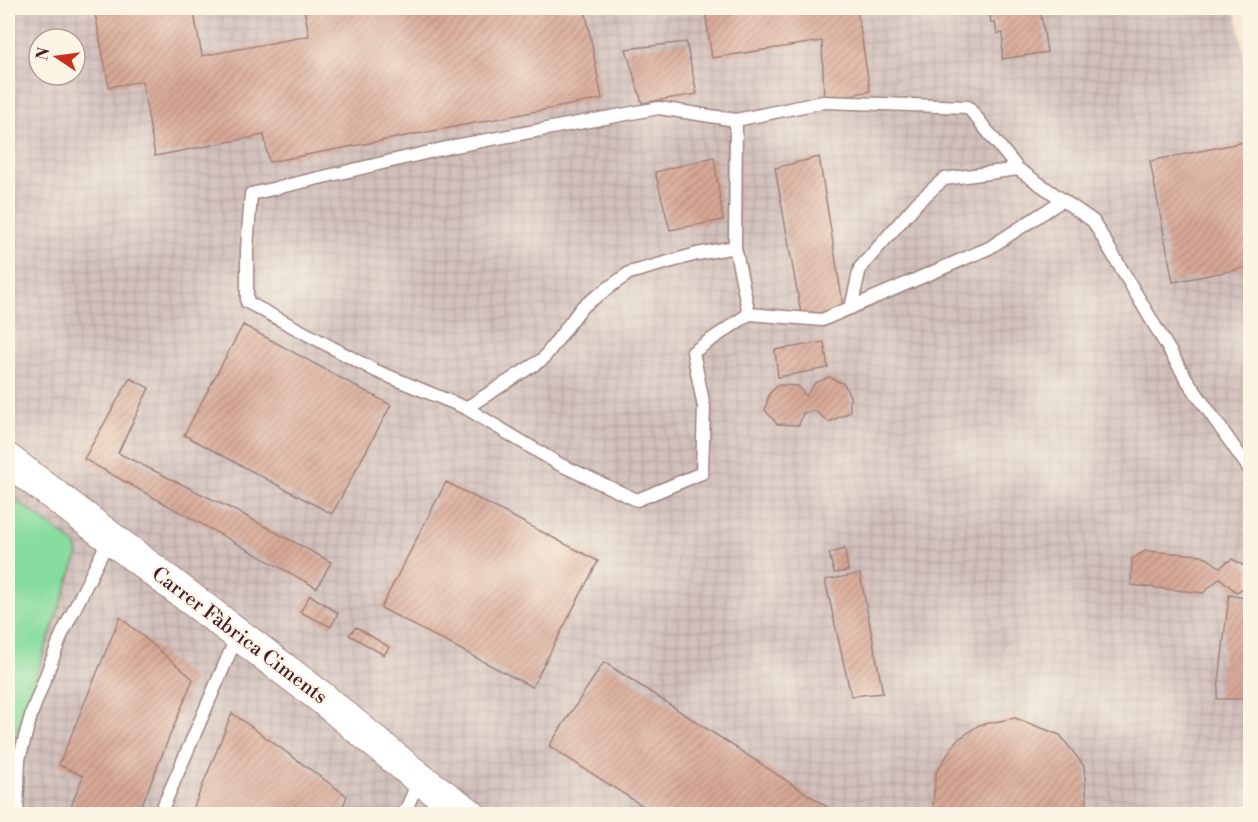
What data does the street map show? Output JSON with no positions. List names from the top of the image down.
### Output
{
  "streets": {
    "street": ["Carrer Fàbrica Ciments"]
  },
  "north": "left"
}
